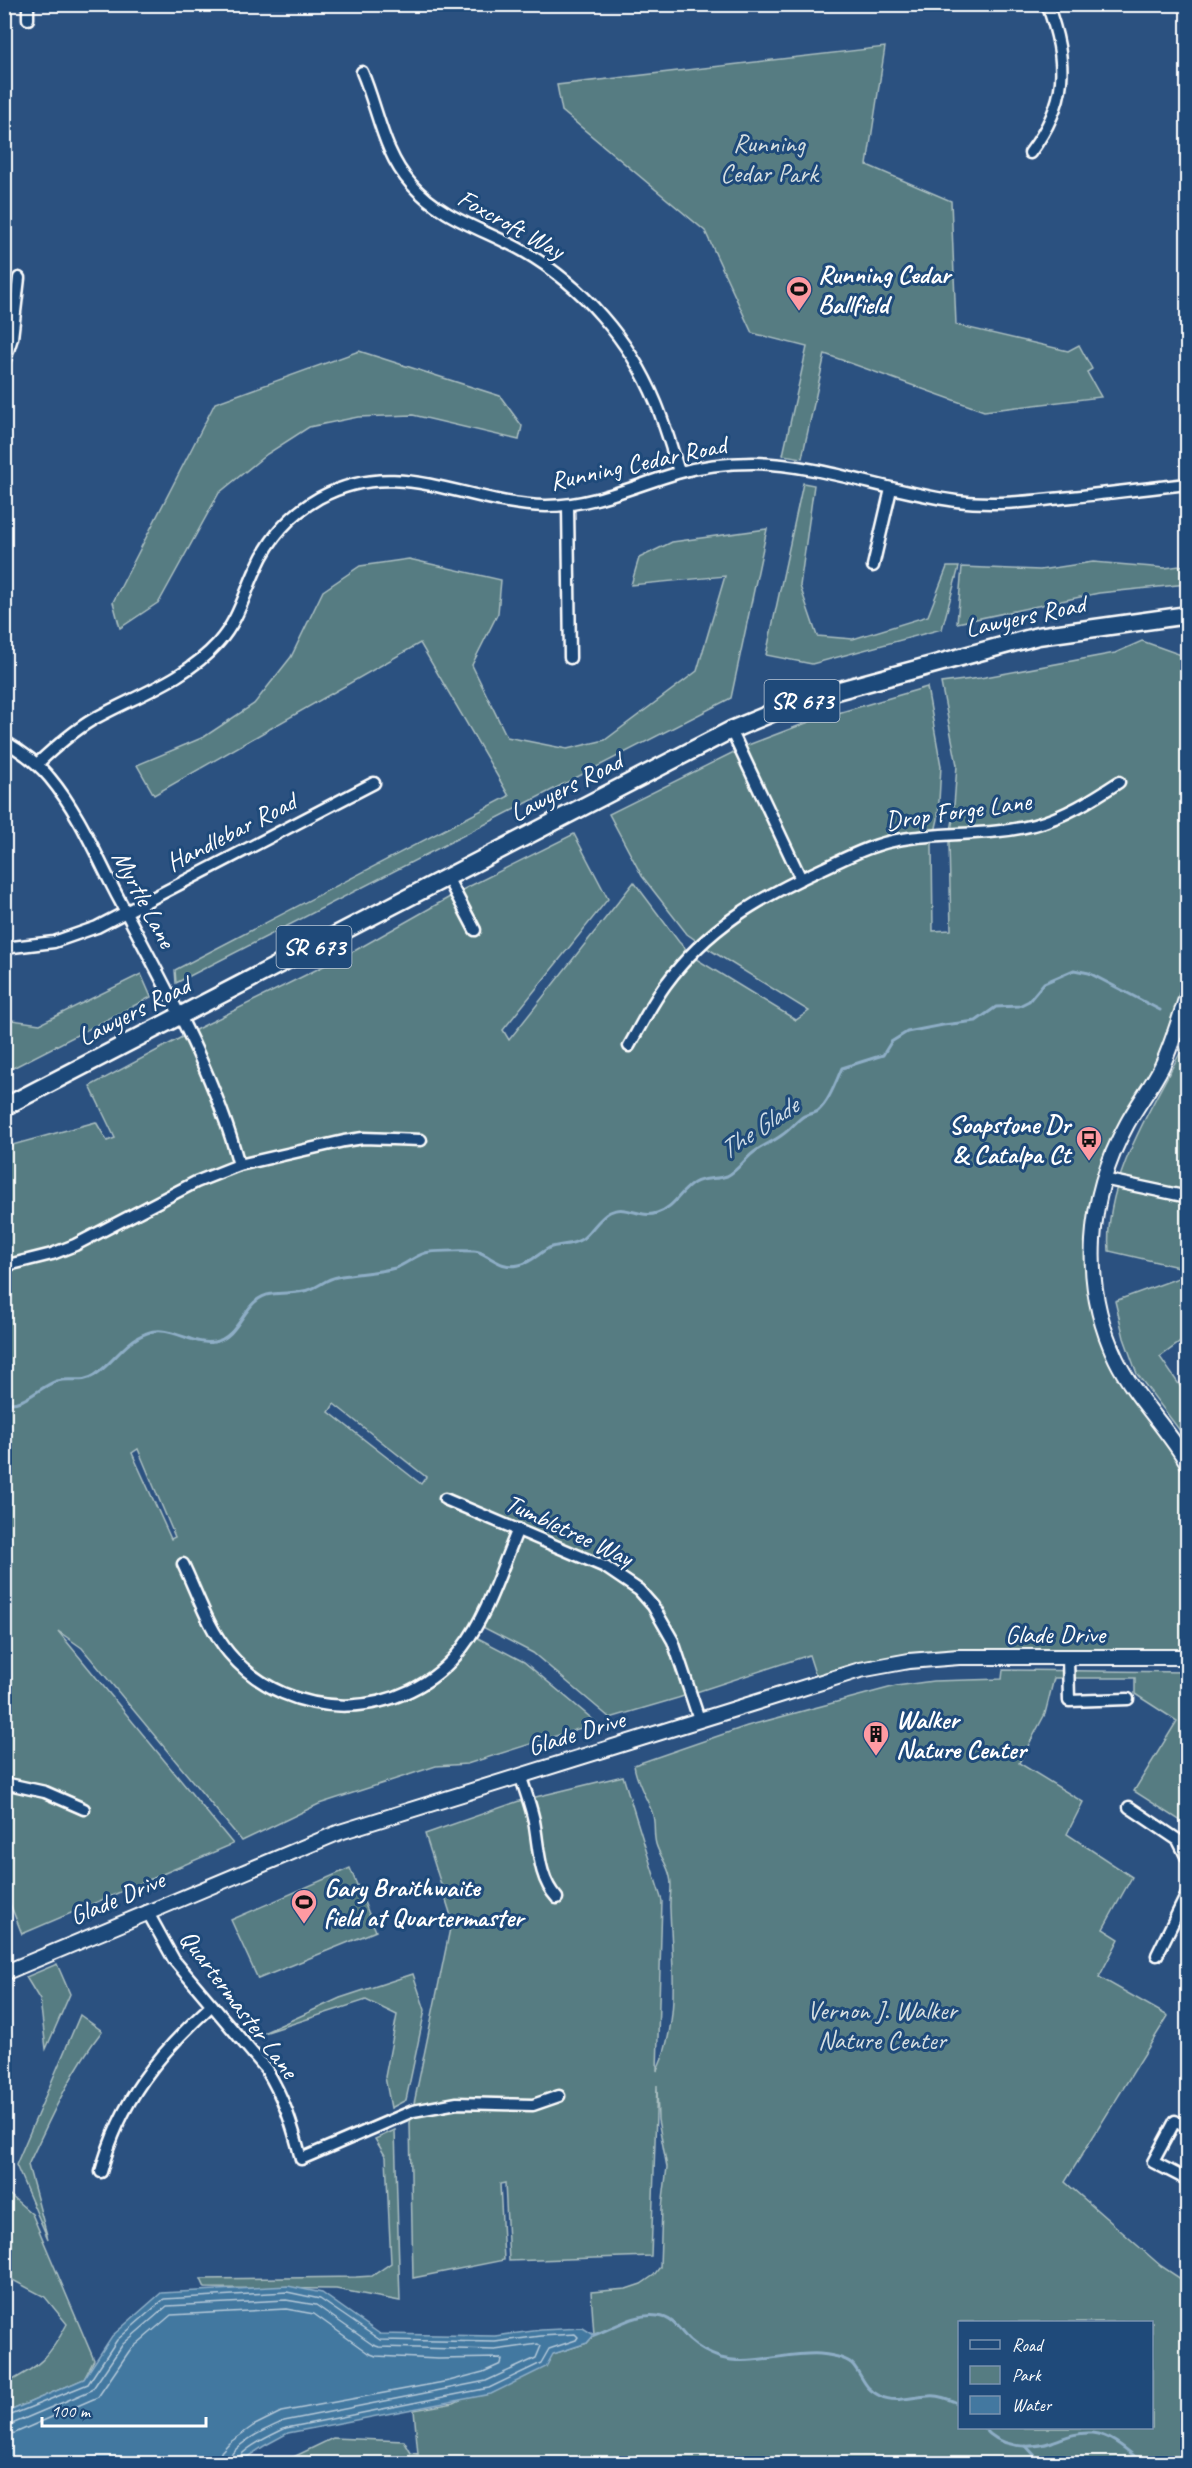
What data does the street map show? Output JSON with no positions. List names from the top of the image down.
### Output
{
  "streets": {
    "main road": ["Lawyers Road", "SR 673"],
    "street": [
      "Foxcroft Way",
      "Running Cedar Road",
      "Drop Forge Lane",
      "Handlebar Road",
      "Myrtle Lane",
      "Tumbletree Way",
      "Glade Drive",
      "Quartermaster Lane"
    ]
  },
  "crossings": [
    ["Foxcroft Way", "Running Cedar Road"],
    ["Running Cedar Road", "Myrtle Lane"],
    ["Lawyers Road", "Myrtle Lane"],
    ["Handlebar Road", "Myrtle Lane"],
    ["Tumbletree Way", "Glade Drive"],
    ["Glade Drive", "Quartermaster Lane"]
  ],
  "water": ["The Glade"],
  "parks": ["Running Cedar Park", "Vernon J. Walker Nature Center"],
  "places": {
    "sports": ["Running Cedar Ballfield", "Gary Braithwaite field at Quartermaster"],
    "bus stop": ["Soapstone Dr & Catalpa Ct"],
    "building": ["Walker Nature Center"]
  },
  "legend": ["Road", "Park", "Water"],
  "scale_bar": "100 m"
}
